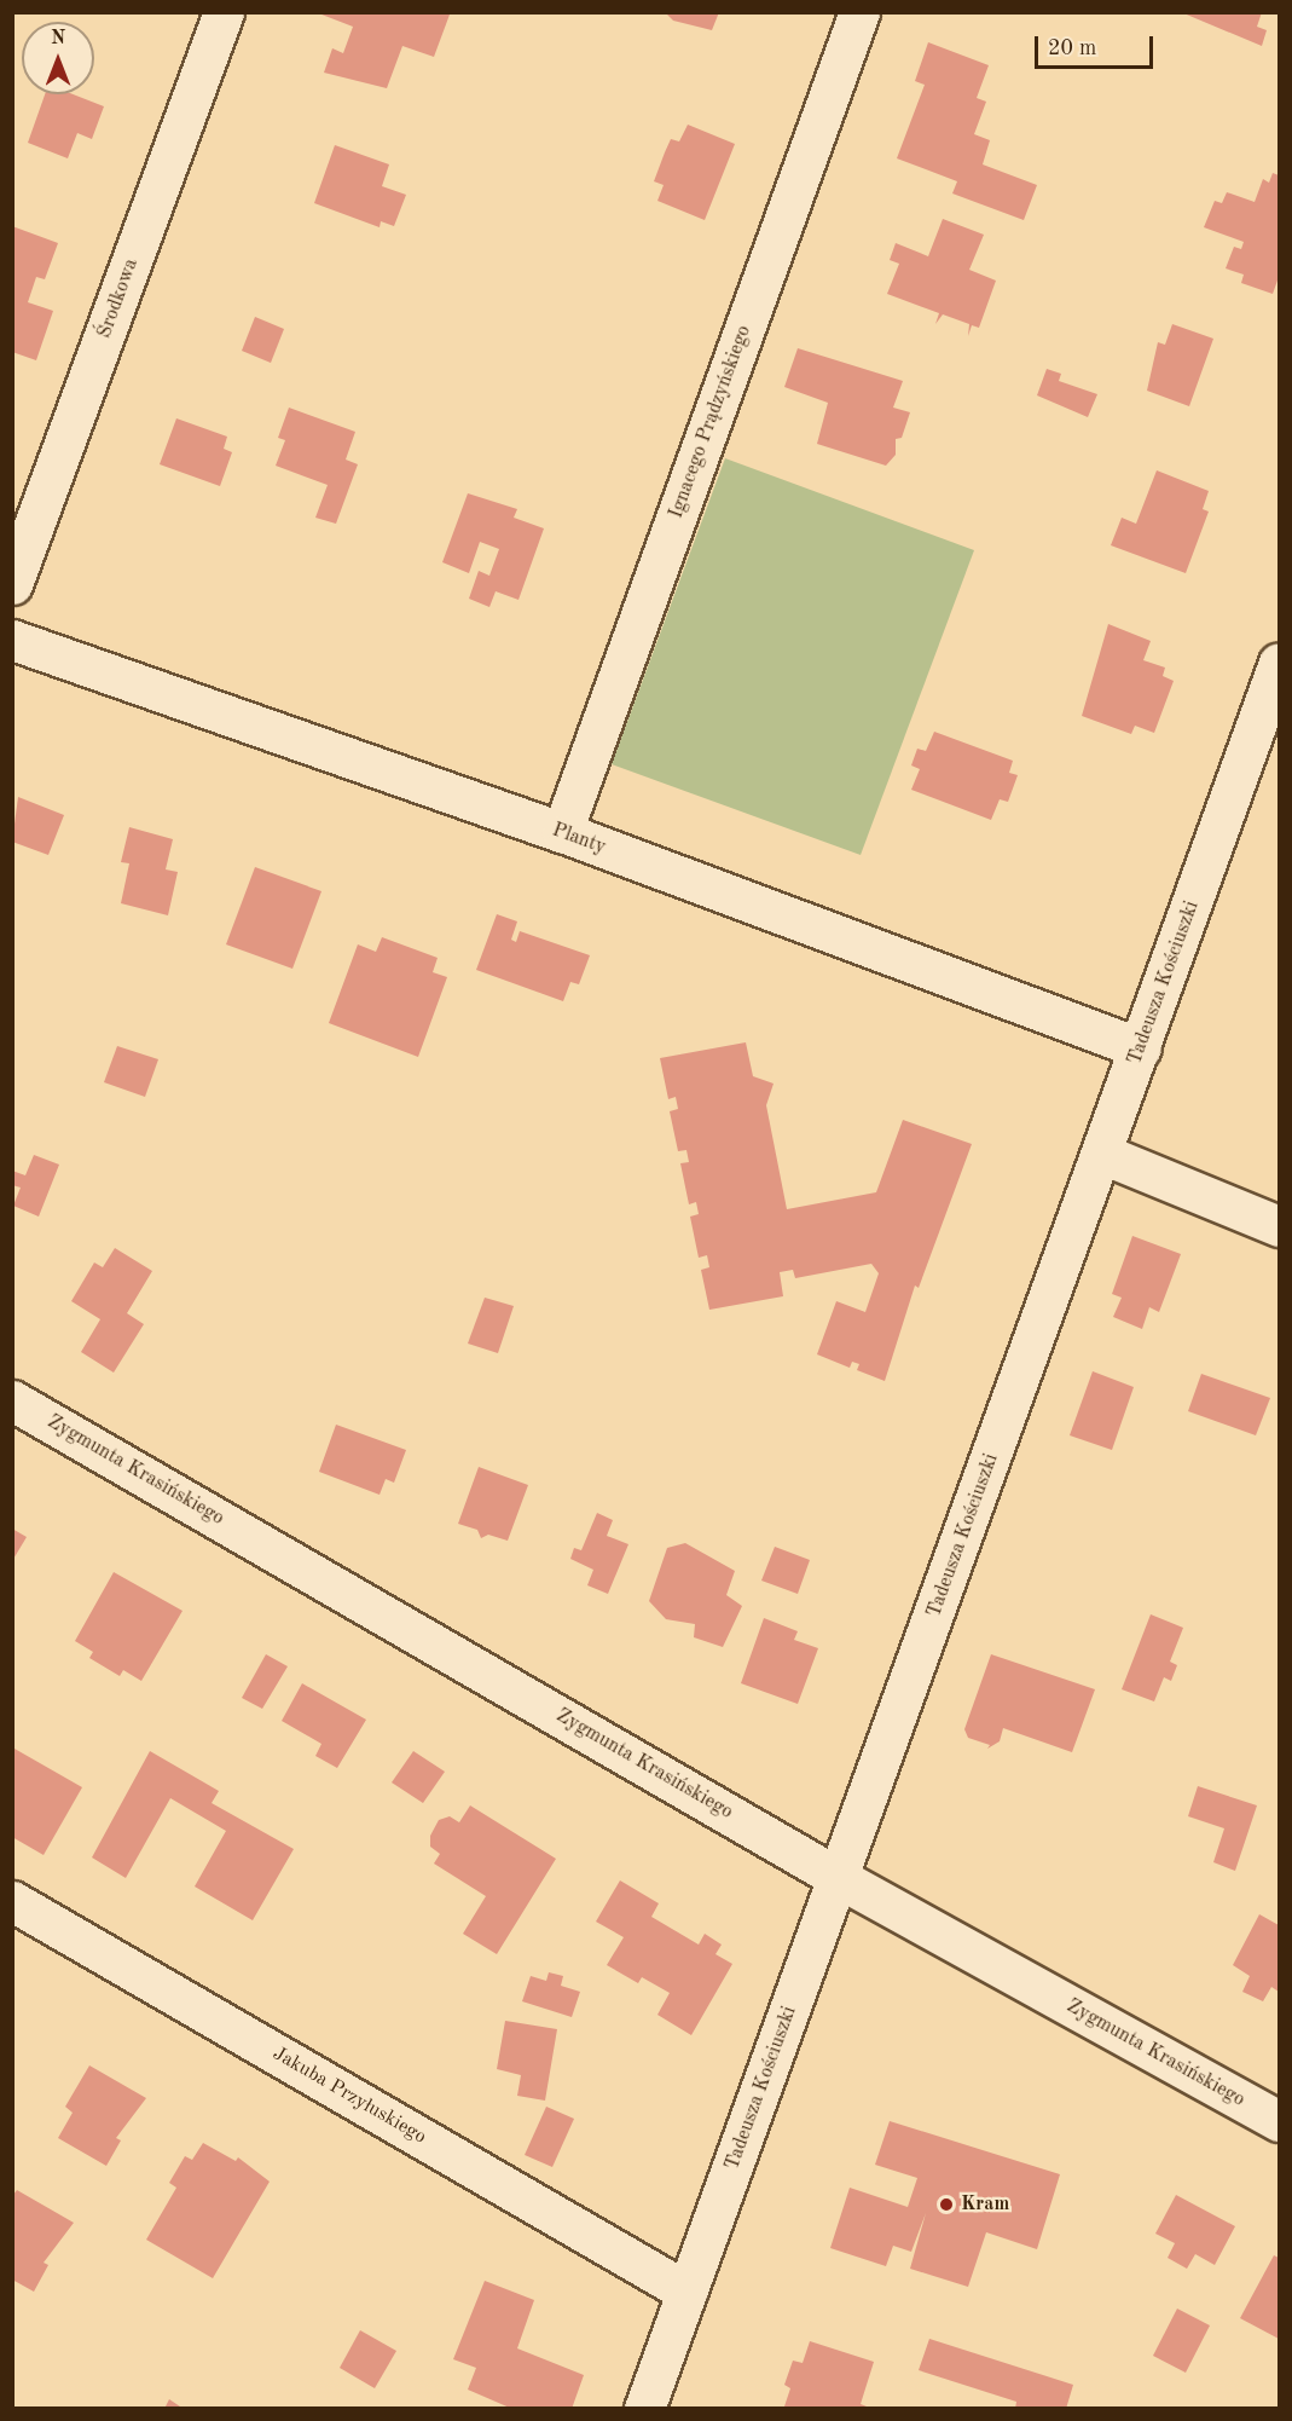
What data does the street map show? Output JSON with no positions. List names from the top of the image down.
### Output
{
  "streets": {
    "street": [
      "Środkowa",
      "Ignacego Prądzyńskiego",
      "Planty",
      "Tadeusza Kościuszki",
      "Zygmunta Krasińskiego",
      "Jakuba Przyłuskiego"
    ]
  },
  "crossings": [
    ["Ignacego Prądzyńskiego", "Planty"],
    ["Planty", "Tadeusza Kościuszki"],
    ["Tadeusza Kościuszki", "Zygmunta Krasińskiego"],
    ["Tadeusza Kościuszki", "Jakuba Przyłuskiego"]
  ],
  "places": ["Kram"],
  "scale_bar": "20 m",
  "north": "top"
}
